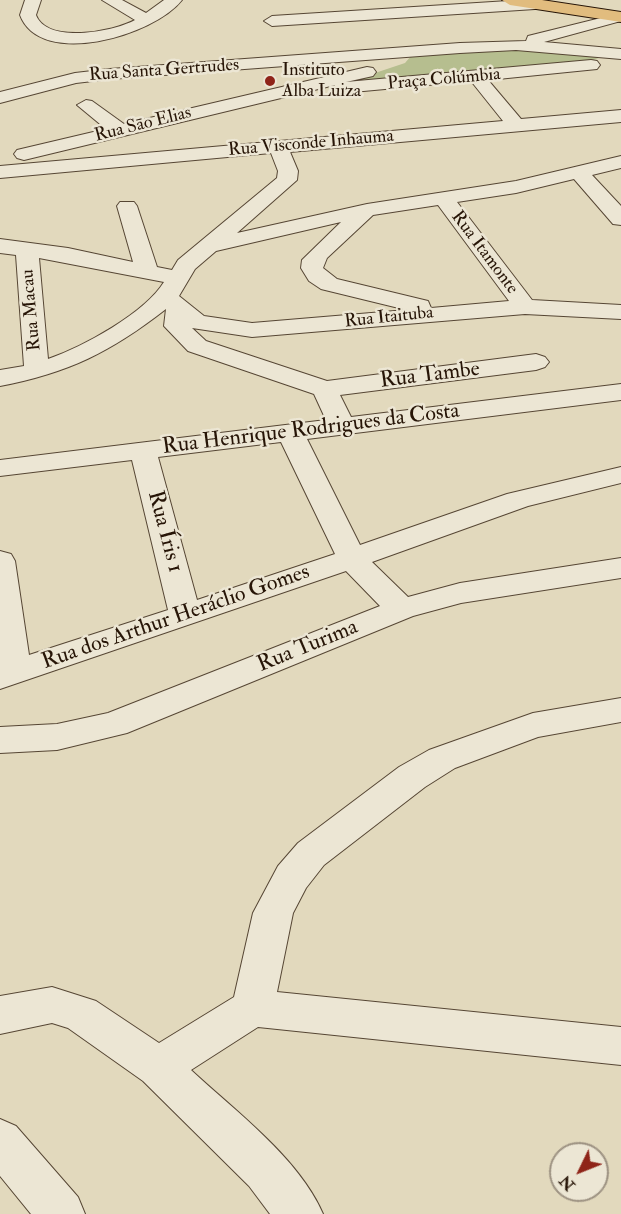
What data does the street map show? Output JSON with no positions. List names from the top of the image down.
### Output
{
  "streets": {
    "street": [
      "Rua Santa Gertrudes",
      "Praça Colúmbia",
      "Rua Sāo Elias",
      "Rua Visconde Inhauma",
      "Rua Itamonte",
      "Rua Macau",
      "Rua Itaituba",
      "Rua Tambe",
      "Rua Henrique Rodrigues da Costa",
      "Rua Íris 1",
      "Rua dos Arthur Heráclio Gomes",
      "Rua Turima"
    ]
  },
  "crossings": [
    ["Rua Santa Gertrudes", "Praça Colúmbia"],
    ["Praça Colúmbia", "Rua Sāo Elias"],
    ["Rua Itamonte", "Rua Itaituba"],
    ["Rua Macau", "Rua Itaituba"],
    ["Rua Itaituba", "Rua Tambe"],
    ["Rua Henrique Rodrigues da Costa", "Rua Íris 1"],
    ["Rua Íris 1", "Rua dos Arthur Heráclio Gomes"]
  ],
  "places": ["Instituto Alba Luiza"],
  "north": "bottom left"
}
